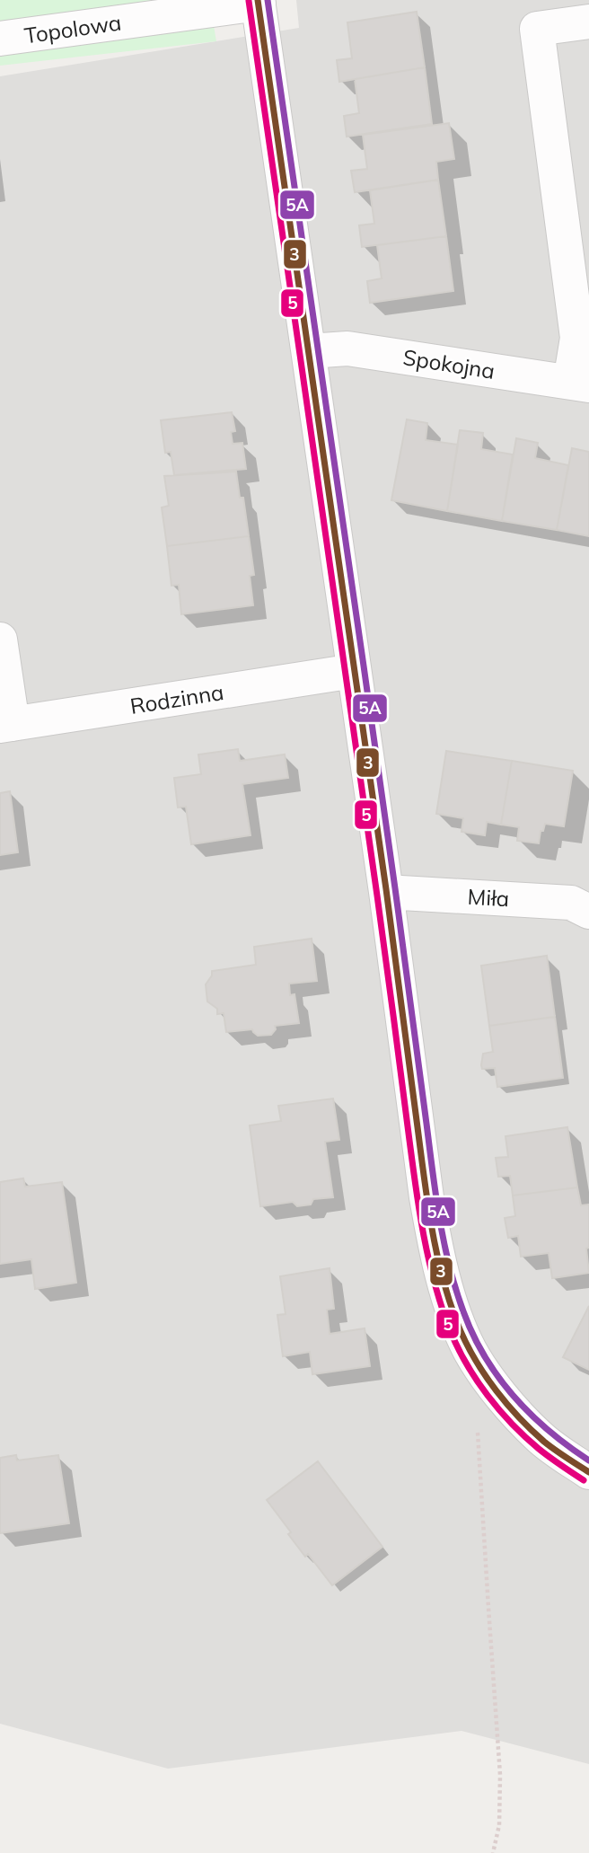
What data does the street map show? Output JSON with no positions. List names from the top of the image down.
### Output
{
  "streets": {
    "street": [
      "Topolowa",
      "Spokojna",
      "Rodzinna",
      "Miła"
    ]
  },
  "lines": ["transit line 3", "transit line 5A", "transit line 5"]
}
